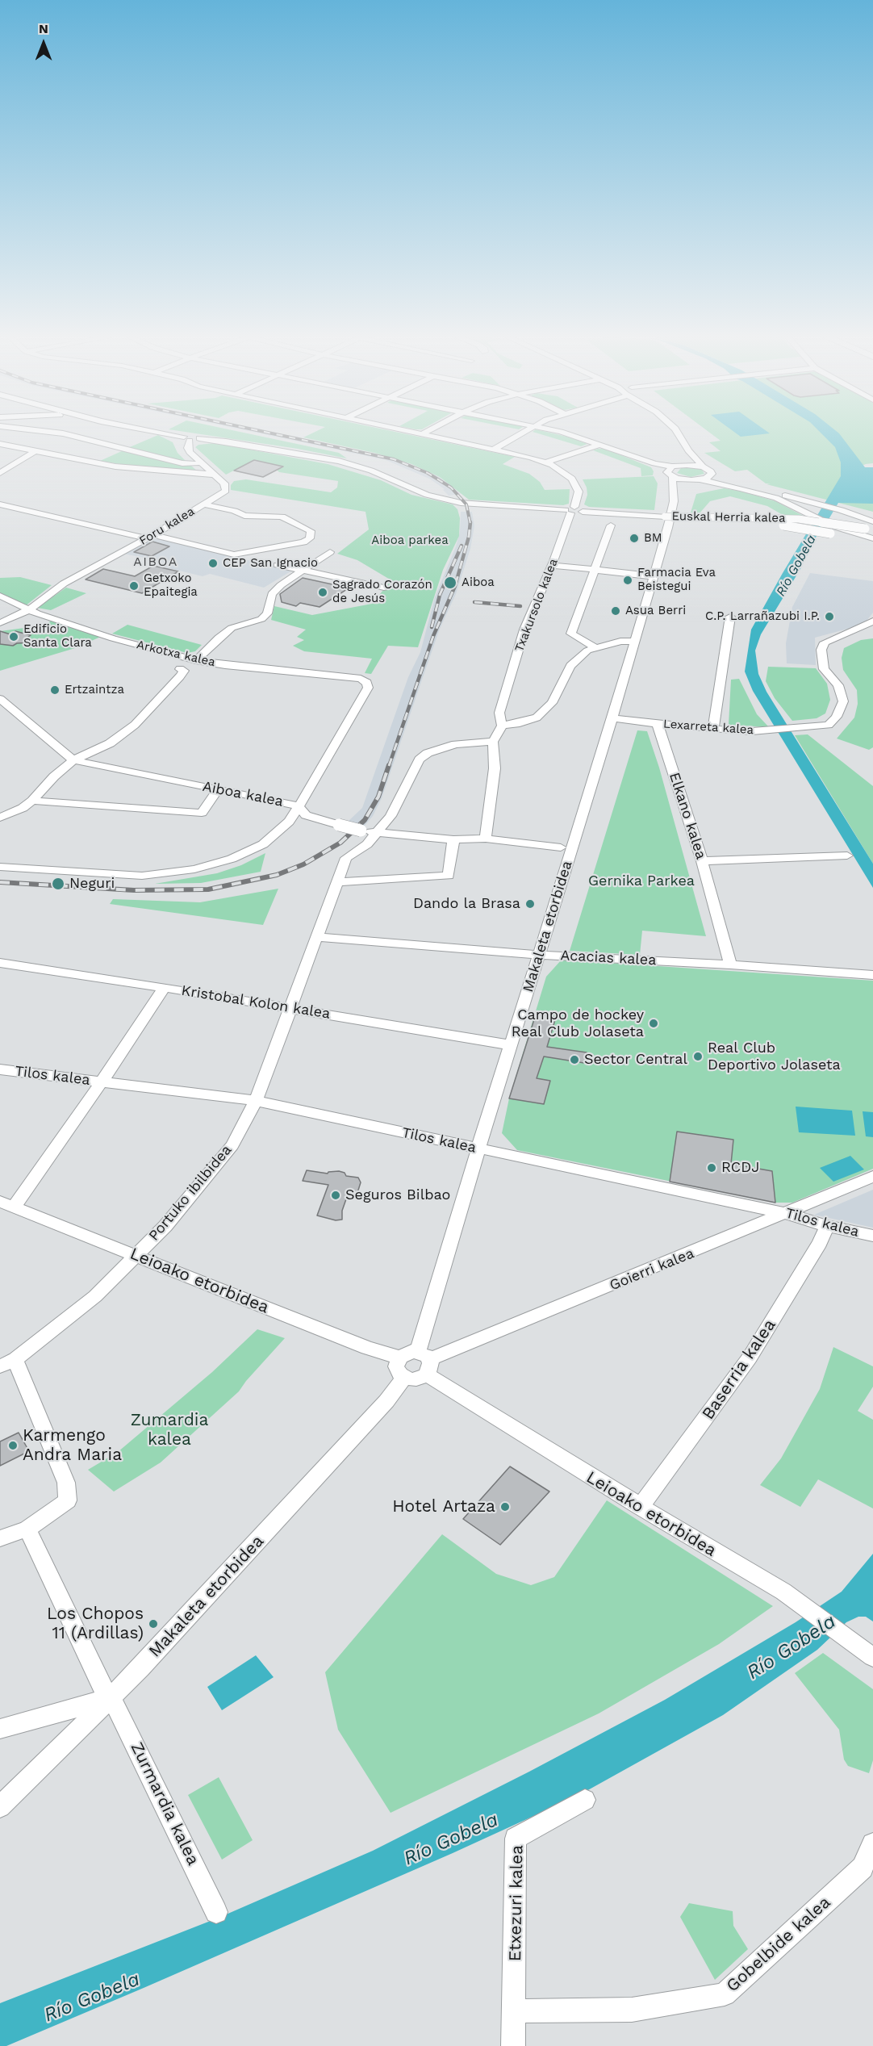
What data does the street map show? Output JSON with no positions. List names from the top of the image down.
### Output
{
  "streets": {
    "street": [
      "Euskal Herria kalea",
      "Foru kalea",
      "Txakursolo kalea",
      "Arkotxa kalea",
      "Lexarreta kalea",
      "Aiboa kalea",
      "Elkano kalea",
      "Makaleta etorbidea",
      "Acacias kalea",
      "Kristobal Kolon kalea",
      "Tilos kalea",
      "Portuko ibilbidea",
      "Goierri kalea",
      "Leioako etorbidea",
      "Baserria kalea",
      "Zurmardia kalea",
      "Etxezuri kalea",
      "Gobelbide kalea"
    ]
  },
  "crossings": [
    ["Euskal Herria kalea", "Txakursolo kalea"],
    ["Foru kalea", "Arkotxa kalea"],
    ["Arkotxa kalea", "Aiboa kalea"],
    ["Lexarreta kalea", "Elkano kalea"],
    ["Lexarreta kalea", "Makaleta etorbidea"],
    ["Elkano kalea", "Acacias kalea"],
    ["Makaleta etorbidea", "Acacias kalea"],
    ["Makaleta etorbidea", "Kristobal Kolon kalea"],
    ["Makaleta etorbidea", "Tilos kalea"],
    ["Makaleta etorbidea", "Goierri kalea"],
    ["Makaleta etorbidea", "Leioako etorbidea"],
    ["Makaleta etorbidea", "Zurmardia kalea"],
    ["Acacias kalea", "Portuko ibilbidea"],
    ["Kristobal Kolon kalea", "Portuko ibilbidea"],
    ["Tilos kalea", "Portuko ibilbidea"],
    ["Tilos kalea", "Goierri kalea"],
    ["Tilos kalea", "Baserria kalea"],
    ["Portuko ibilbidea", "Leioako etorbidea"],
    ["Goierri kalea", "Leioako etorbidea"],
    ["Leioako etorbidea", "Baserria kalea"],
    ["Etxezuri kalea", "Gobelbide kalea"]
  ],
  "districts": ["AIBOA"],
  "water": ["Río Gobela"],
  "parks": ["Aiboa parkea", "Gernika Parkea", "Zumardia kalea"],
  "places": [
    "BM",
    "CEP San Ignacio",
    "Farmacia Eva Beistegui",
    "Aiboa",
    "Getxoko Epaitegia",
    "Sagrado Corazón de Jesús",
    "Asua Berri",
    "C.P. Larrañazubi I.P.",
    "Edificio Santa Clara",
    "Ertzaintza",
    "Neguri",
    "Dando la Brasa",
    "Campo de hockey Real Club Jolaseta",
    "Real Club Deportivo Jolaseta",
    "Sector Central",
    "RCDJ",
    "Seguros Bilbao",
    "Karmengo Andra Maria",
    "Hotel Artaza",
    "Los Chopos 11 (Ardillas)"
  ],
  "north": "top"
}
